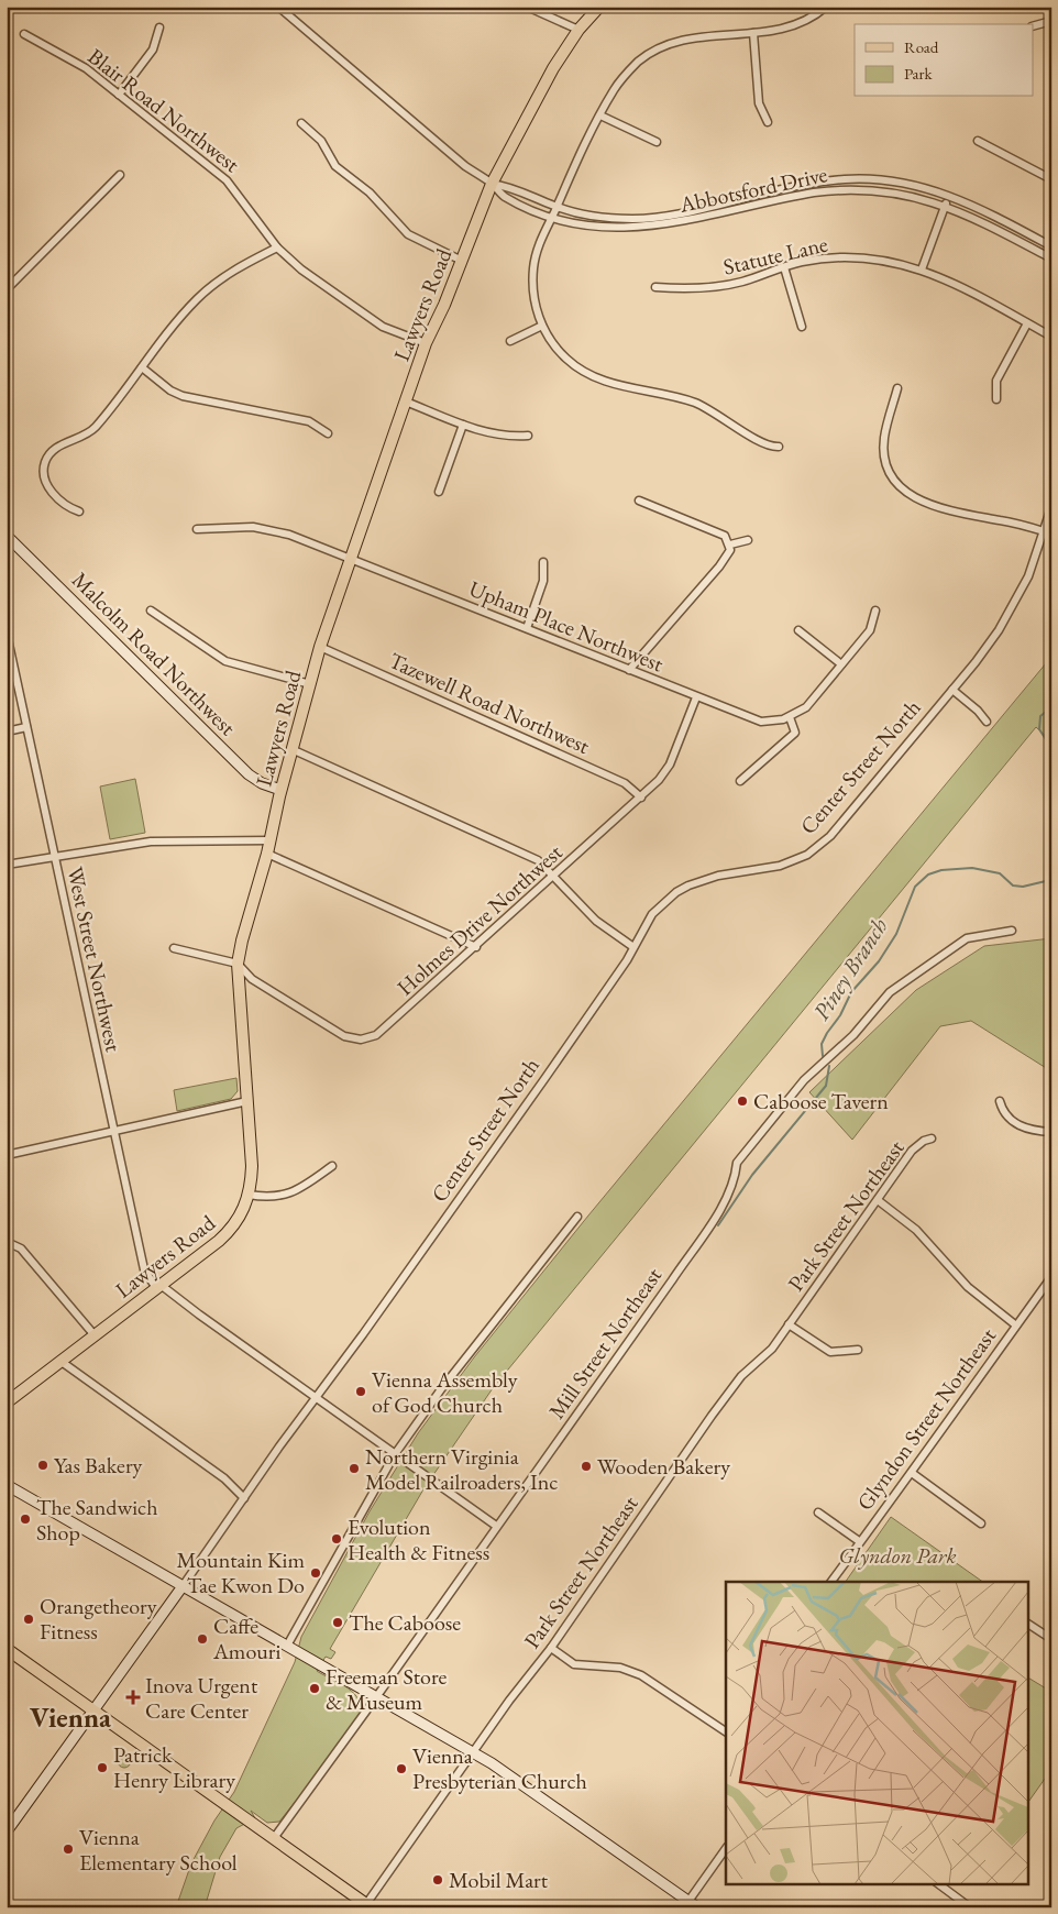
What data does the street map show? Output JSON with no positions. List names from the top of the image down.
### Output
{
  "streets": {
    "main road": ["Lawyers Road"],
    "street": [
      "Blair Road Northwest",
      "Abbotsford Drive",
      "Statute Lane",
      "Upham Place Northwest",
      "Malcolm Road Northwest",
      "Tazewell Road Northwest",
      "Center Street North",
      "Holmes Drive Northwest",
      "West Street Northwest",
      "Park Street Northeast",
      "Mill Street Northeast",
      "Glyndon Street Northeast"
    ]
  },
  "crossings": [
    ["Blair Road Northwest", "Lawyers Road"],
    ["Abbotsford Drive", "Lawyers Road"],
    ["Lawyers Road", "Upham Place Northwest"],
    ["Lawyers Road", "Malcolm Road Northwest"],
    ["Lawyers Road", "Tazewell Road Northwest"],
    ["Lawyers Road", "Holmes Drive Northwest"],
    ["Lawyers Road", "West Street Northwest"],
    ["Upham Place Northwest", "Holmes Drive Northwest"],
    ["Tazewell Road Northwest", "Holmes Drive Northwest"]
  ],
  "districts": ["Vienna"],
  "water": ["Piney Branch"],
  "parks": ["Glyndon Park"],
  "places": {
    "other": [
      "Caboose Tavern",
      "Vienna Assembly of God Church",
      "Yas Bakery",
      "Wooden Bakery",
      "Northern Virginia Model Railroaders, Inc",
      "The Sandwich Shop",
      "Evolution Health & Fitness",
      "Mountain Kim Tae Kwon Do",
      "Orangetheory Fitness",
      "The Caboose",
      "Caffe Amouri",
      "Freeman Store & Museum",
      "Patrick Henry Library",
      "Vienna Presbyterian Church",
      "Vienna Elementary School",
      "Mobil Mart"
    ],
    "health": ["Inova Urgent Care Center"]
  },
  "legend": ["Road", "Park"]
}
